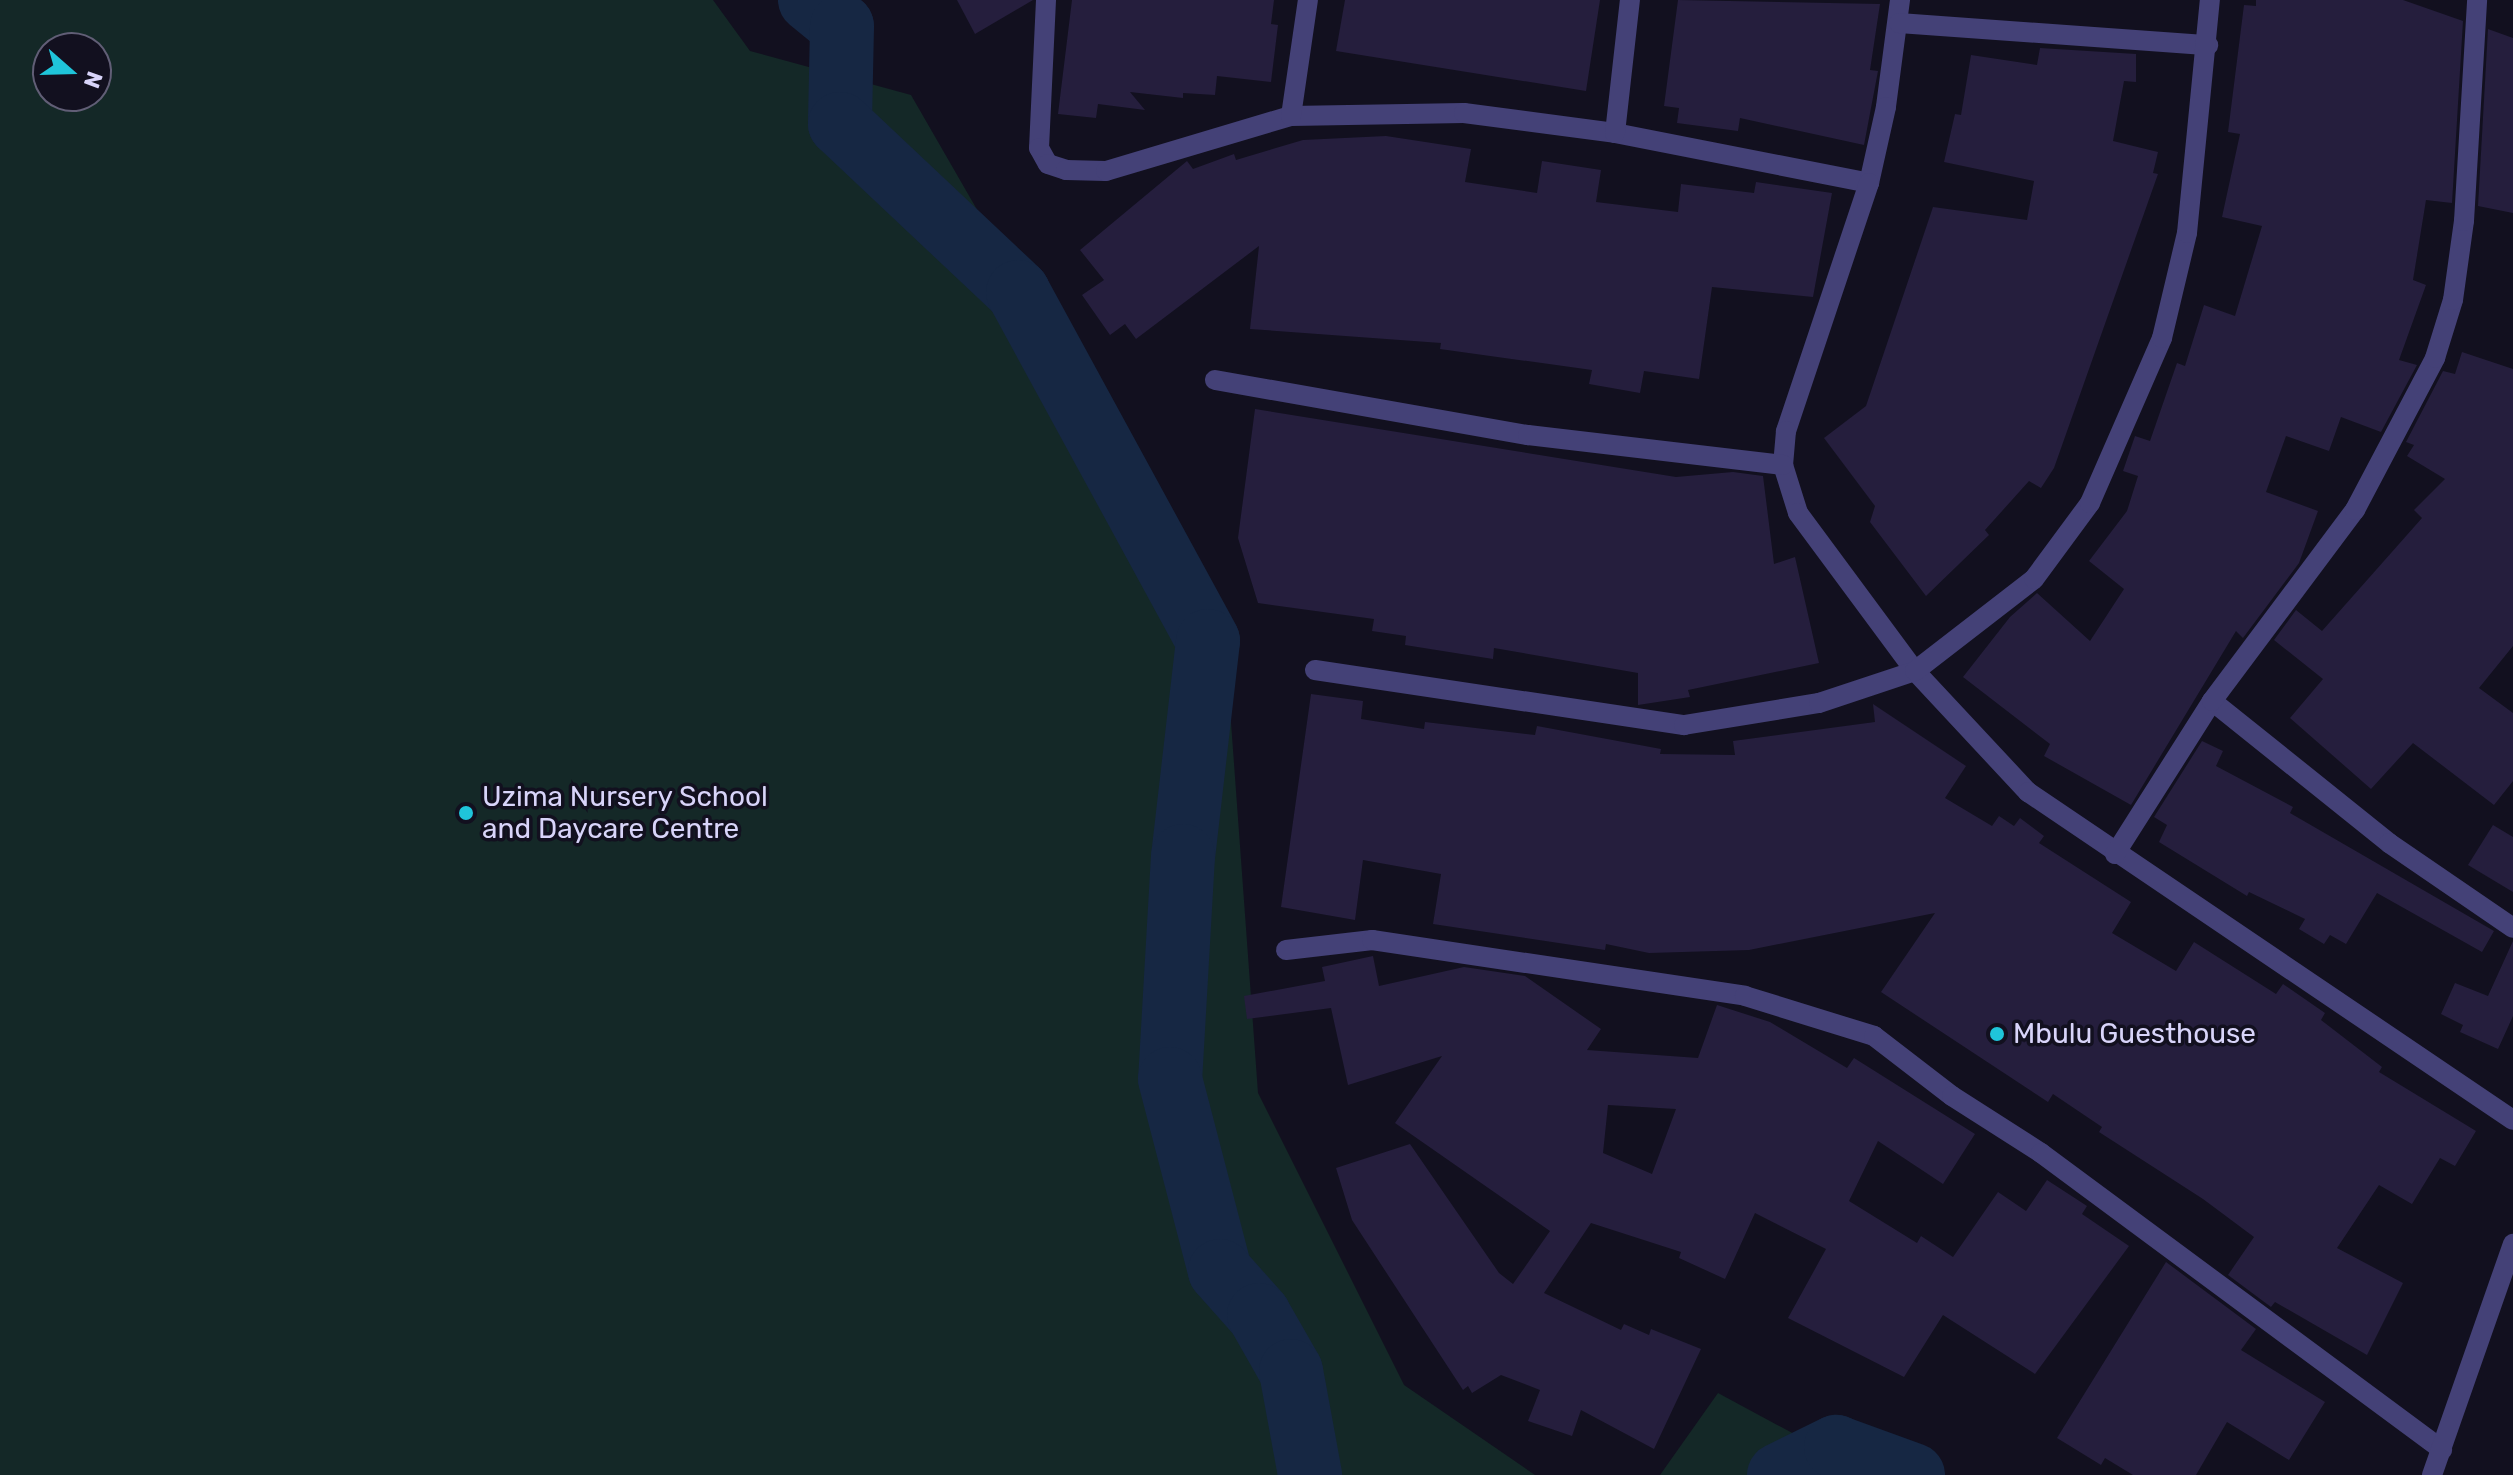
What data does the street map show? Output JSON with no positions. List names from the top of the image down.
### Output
{
  "places": ["Uzima Nursery School and Daycare Centre", "Mbulu Guesthouse"],
  "north": "right"
}
